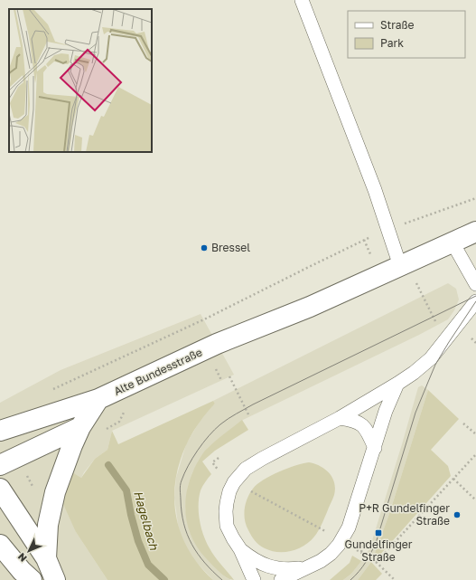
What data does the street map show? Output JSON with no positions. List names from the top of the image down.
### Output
{
  "streets": {
    "street": ["Alte Bundesstraße"]
  },
  "water": ["Hagelbach"],
  "places": {
    "other": ["Bressel", "P+R Gundelfinger Straße"],
    "transit": ["Gundelfinger Straße"]
  },
  "legend": ["Straße", "Park"],
  "north": "bottom left"
}
